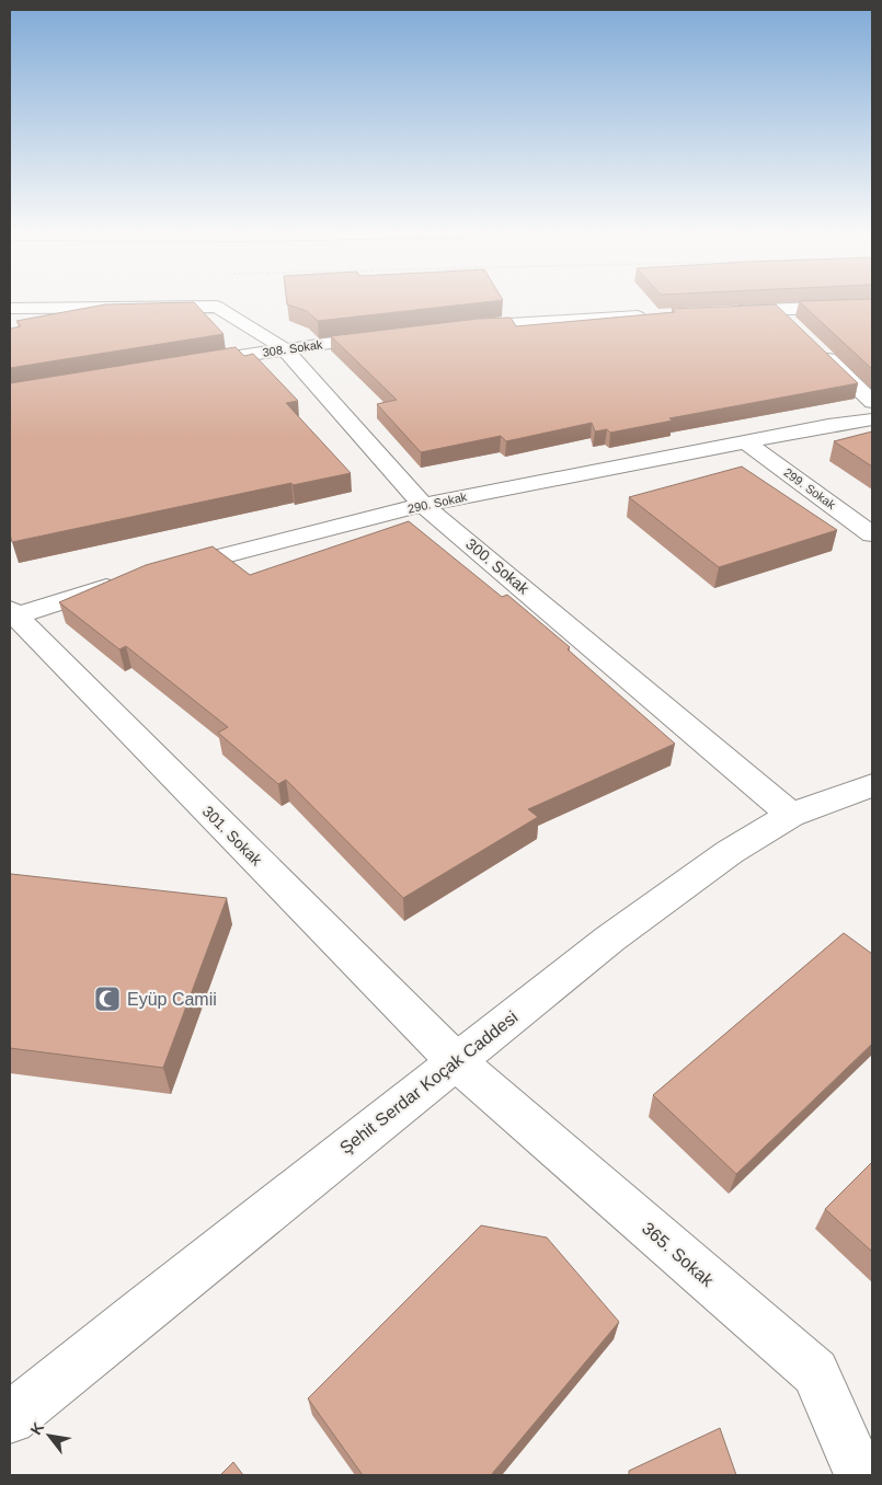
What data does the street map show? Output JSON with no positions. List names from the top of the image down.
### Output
{
  "streets": {
    "main road": [
      "308. Sokak",
      "299. Sokak",
      "290. Sokak",
      "300. Sokak",
      "301. Sokak",
      "Şehit Serdar Koçak Caddesi",
      "365. Sokak"
    ]
  },
  "crossings": [
    ["308. Sokak", "300. Sokak"],
    ["299. Sokak", "290. Sokak"],
    ["290. Sokak", "300. Sokak"],
    ["300. Sokak", "Şehit Serdar Koçak Caddesi"],
    ["301. Sokak", "Şehit Serdar Koçak Caddesi"],
    ["301. Sokak", "365. Sokak"],
    ["Şehit Serdar Koçak Caddesi", "365. Sokak"]
  ],
  "places": {
    "mosque": ["Eyüp Camii"]
  },
  "north": "top left"
}
